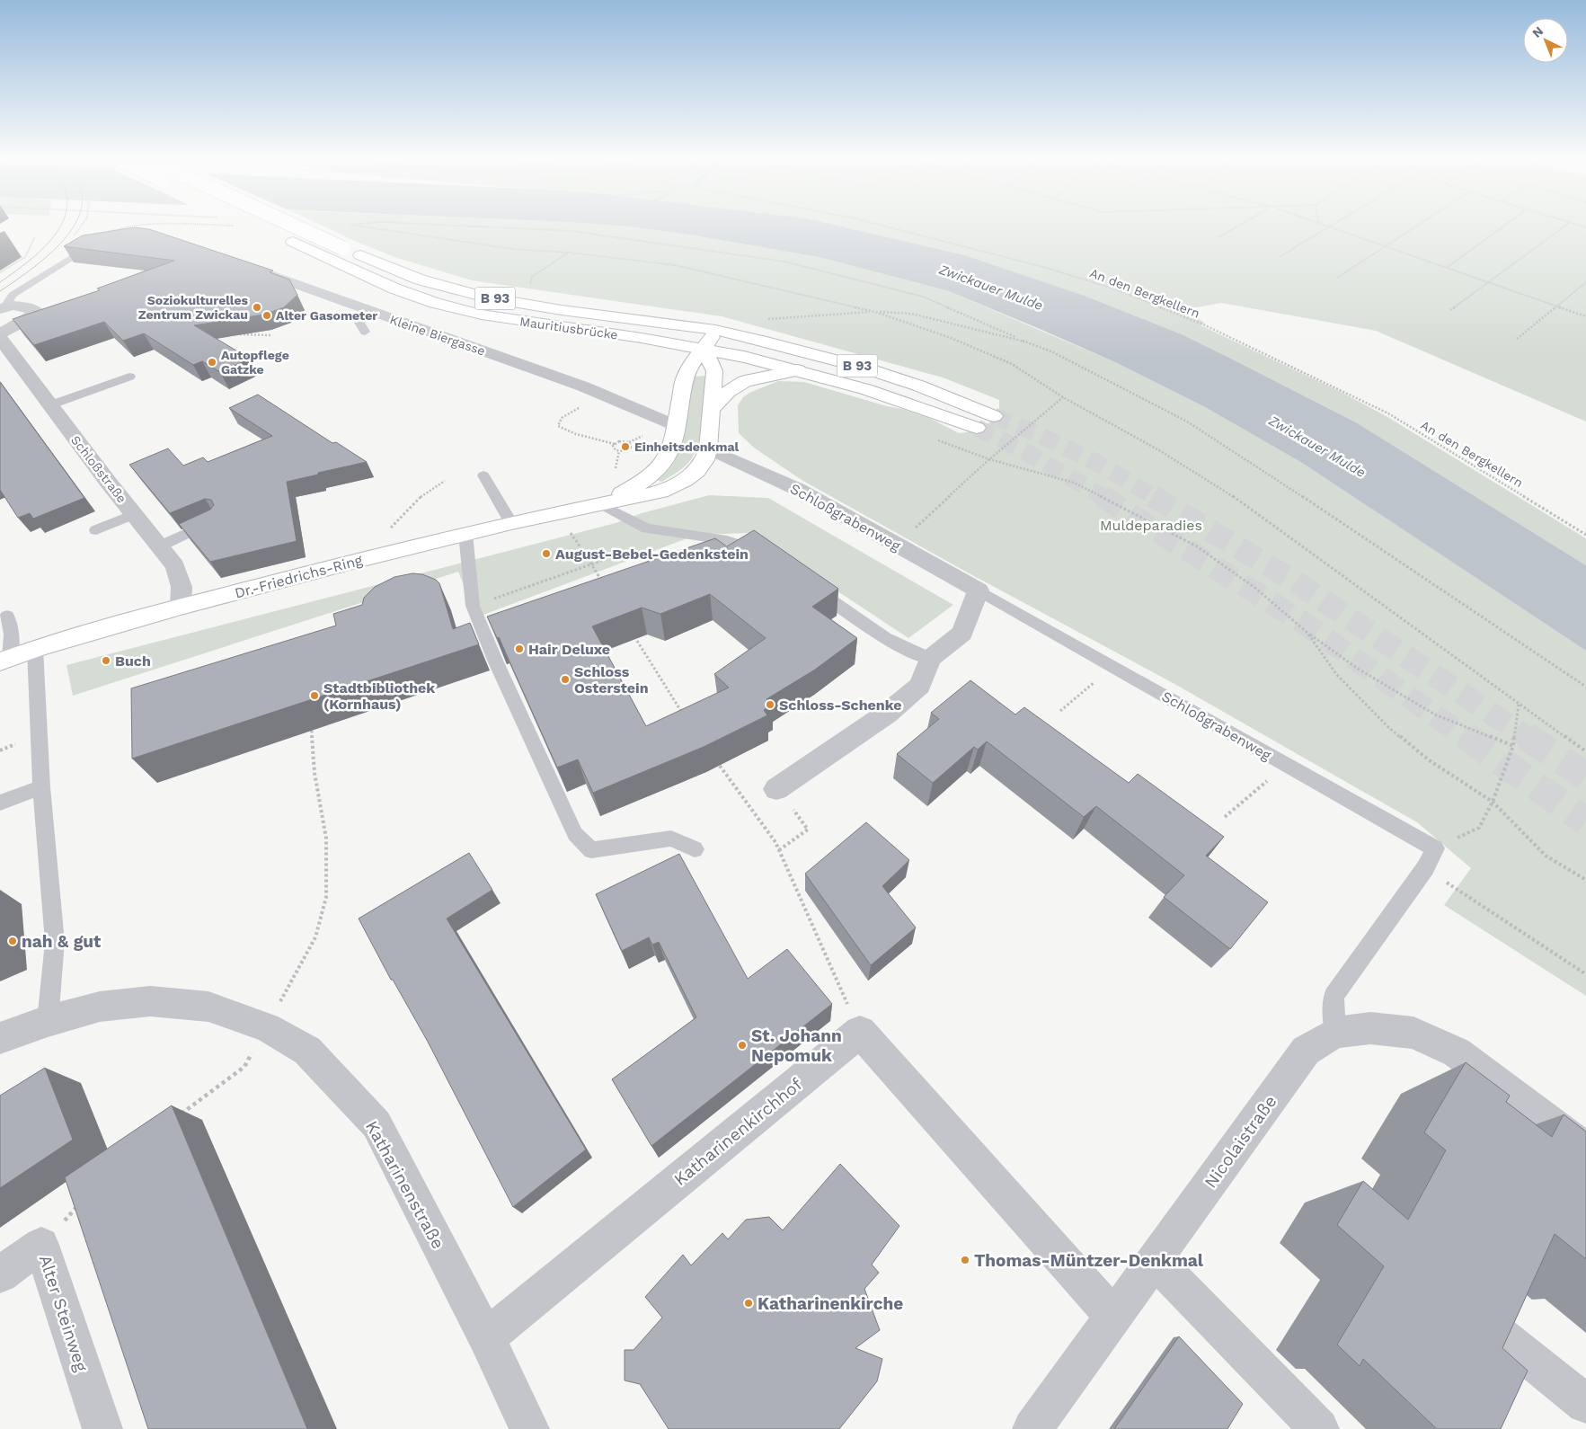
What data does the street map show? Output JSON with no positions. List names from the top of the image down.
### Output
{
  "streets": {
    "main road": ["B 93", "Mauritiusbrücke", "Dr.-Friedrichs-Ring"],
    "street": [
      "Kleine Biergasse",
      "Schloßstraße",
      "Schloßgrabenweg",
      "Katharinenkirchhof",
      "Nicolaistraße",
      "Katharinenstraße",
      "Alter Steinweg"
    ],
    "path": ["An den Bergkellern"]
  },
  "crossings": [
    ["B 93", "Mauritiusbrücke"],
    ["B 93", "Dr.-Friedrichs-Ring"],
    ["Mauritiusbrücke", "Dr.-Friedrichs-Ring"],
    ["Kleine Biergasse", "Dr.-Friedrichs-Ring"],
    ["Schloßstraße", "Dr.-Friedrichs-Ring"],
    ["Schloßgrabenweg", "Dr.-Friedrichs-Ring"],
    ["Katharinenkirchhof", "Katharinenstraße"]
  ],
  "water": ["Zwickauer Mulde"],
  "parks": ["Muldeparadies"],
  "places": [
    "Soziokulturelles Zentrum Zwickau",
    "Alter Gasometer",
    "Autopflege Gatzke",
    "Einheitsdenkmal",
    "August-Bebel-Gedenkstein",
    "Hair Deluxe",
    "Buch",
    "Schloss Osterstein",
    "Stadtbibliothek (Kornhaus)",
    "Schloss-Schenke",
    "nah & gut",
    "St. Johann Nepomuk",
    "Thomas-Müntzer-Denkmal",
    "Katharinenkirche"
  ],
  "north": "top left"
}
